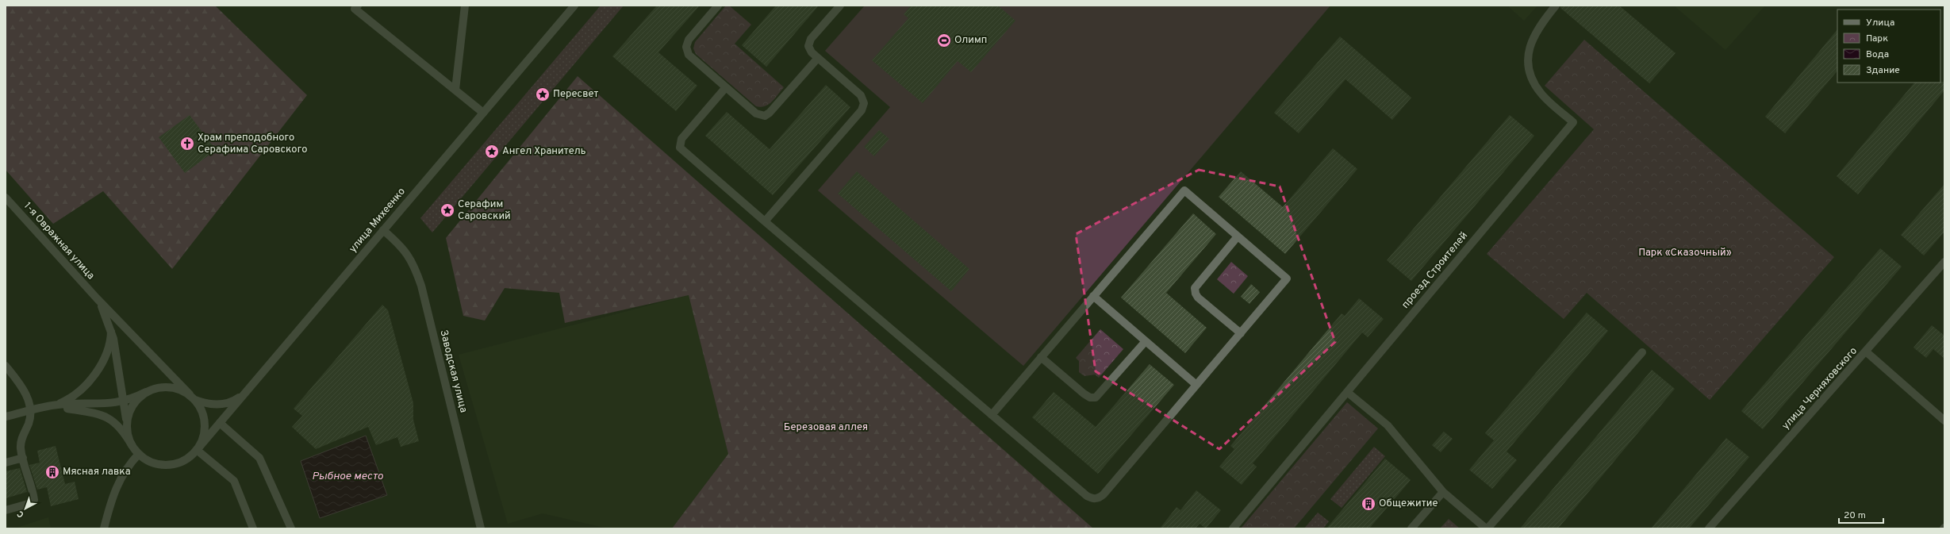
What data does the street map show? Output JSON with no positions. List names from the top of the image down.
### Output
{
  "streets": {
    "street": [
      "улица Михеенко",
      "1-я Овражная улица",
      "проезд Строителей",
      "Заводская улица",
      "улица Черняховского"
    ]
  },
  "crossings": [
    ["улица Михеенко", "Заводская улица"]
  ],
  "water": ["Рыбное место"],
  "parks": ["Парк «Сказочный»", "Березовая аллея"],
  "places": {
    "sports": ["Олимп"],
    "place": ["Пересвет", "Ангел Хранитель", "Серафим Саровский"],
    "church": ["Храм преподобного Серафима Саровского"],
    "building": ["Мясная лавка", "Общежитие"]
  },
  "legend": [
    "Улица",
    "Парк",
    "Вода",
    "Здание"
  ],
  "scale_bar": "20 m",
  "north": "bottom left"
}
